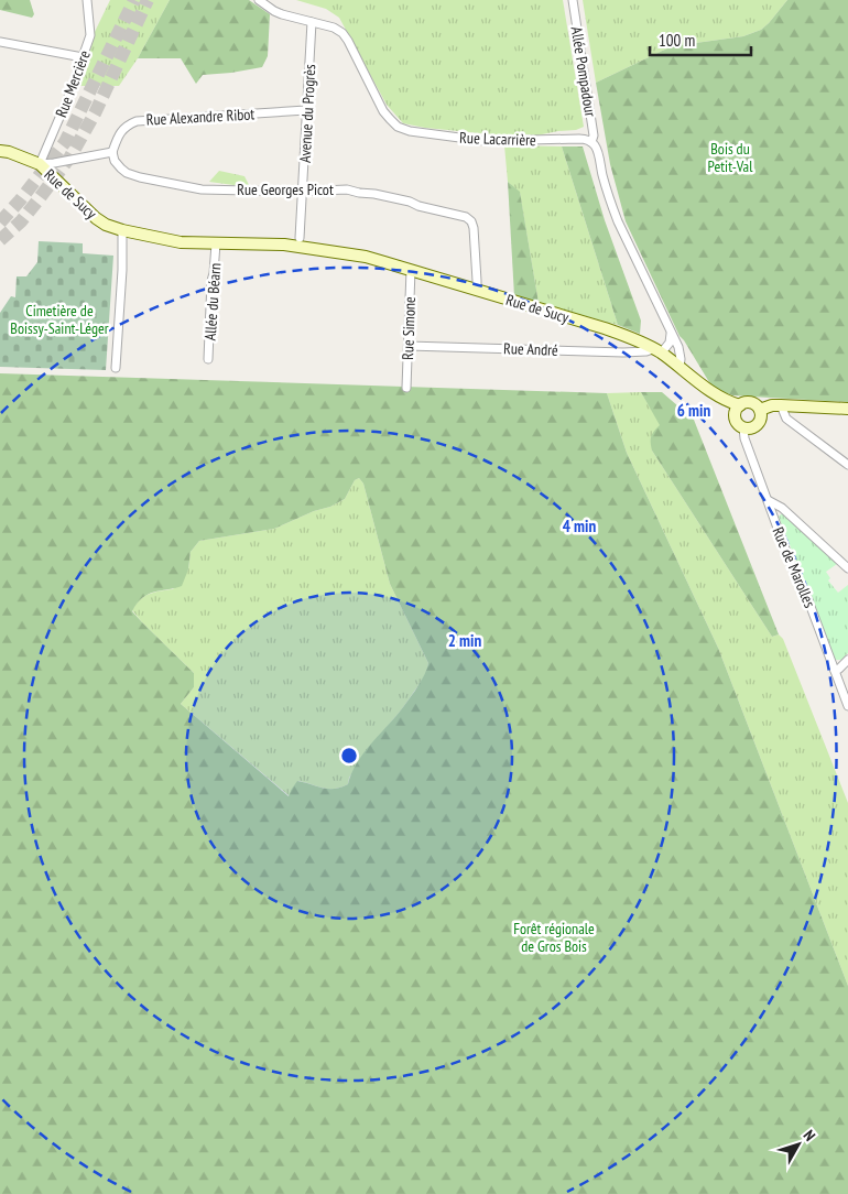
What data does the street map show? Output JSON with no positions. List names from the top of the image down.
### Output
{
  "streets": {
    "main road": ["Rue de Sucy"],
    "street": [
      "Allée Pompadour",
      "Rue Mercière",
      "Avenue du Progrès",
      "Rue Alexandre Ribot",
      "Rue Lacarrière",
      "Rue Georges Picot",
      "Allée du Béarn",
      "Rue Simone",
      "Rue André",
      "Rue de Marolles"
    ]
  },
  "crossings": [
    ["Allée Pompadour", "Rue Lacarrière"],
    ["Rue Mercière", "Rue de Sucy"],
    ["Avenue du Progrès", "Rue Alexandre Ribot"],
    ["Avenue du Progrès", "Rue Lacarrière"],
    ["Avenue du Progrès", "Rue Georges Picot"],
    ["Rue Alexandre Ribot", "Rue Georges Picot"],
    ["Rue Georges Picot", "Rue de Sucy"],
    ["Rue de Sucy", "Allée du Béarn"],
    ["Rue de Sucy", "Rue Simone"],
    ["Rue de Sucy", "Rue André"],
    ["Rue de Sucy", "Rue de Marolles"],
    ["Rue Simone", "Rue André"]
  ],
  "parks": ["Bois du Petit-Val", "Cimetière de Boissy-Saint-Léger", "Forêt régionale de Gros Bois"],
  "scale_bar": "100 m",
  "north": "top right",
  "rings": ["6 min", "4 min", "2 min"]
}
